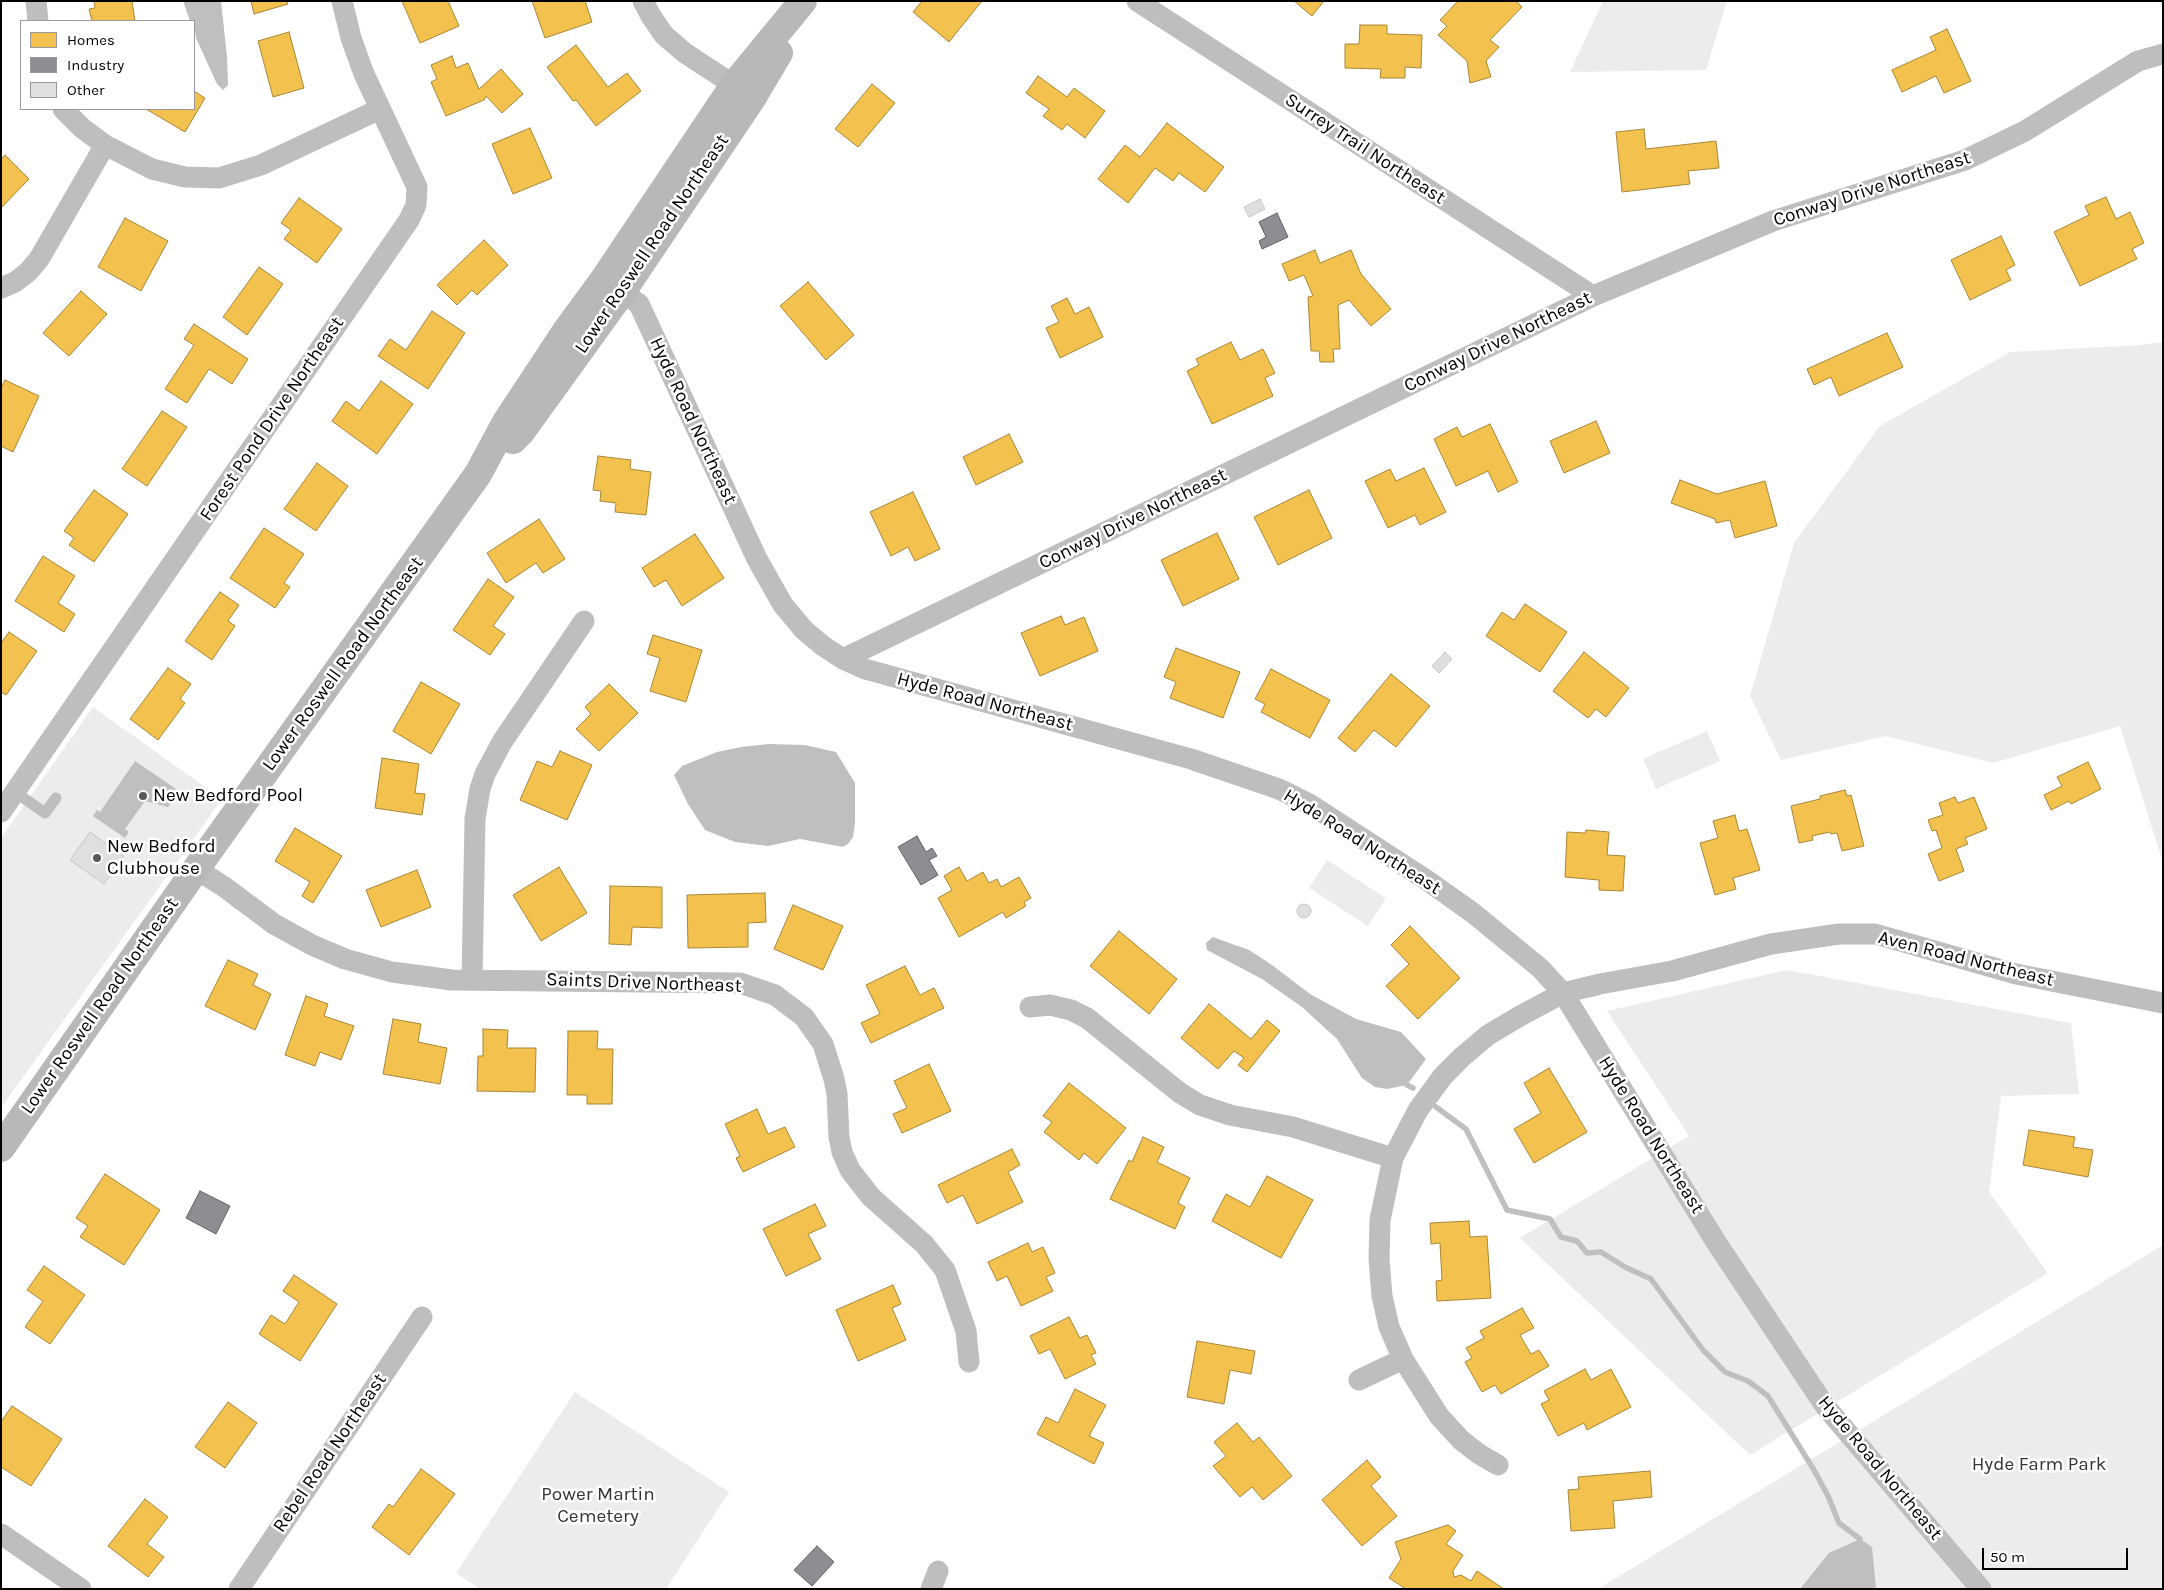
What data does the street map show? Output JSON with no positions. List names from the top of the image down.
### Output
{
  "streets": {
    "street": [
      "Surrey Trail Northeast",
      "Conway Drive Northeast",
      "Lower Roswell Road Northeast",
      "Forest Pond Drive Northeast",
      "Hyde Road Northeast",
      "Aven Road Northeast",
      "Saints Drive Northeast",
      "Rebel Road Northeast"
    ]
  },
  "crossings": [
    ["Surrey Trail Northeast", "Conway Drive Northeast"],
    ["Conway Drive Northeast", "Hyde Road Northeast"],
    ["Lower Roswell Road Northeast", "Hyde Road Northeast"],
    ["Lower Roswell Road Northeast", "Saints Drive Northeast"],
    ["Hyde Road Northeast", "Aven Road Northeast"]
  ],
  "parks": ["Hyde Farm Park", "Power Martin Cemetery"],
  "places": ["New Bedford Pool", "New Bedford Clubhouse"],
  "legend": ["Homes", "Industry", "Other"],
  "scale_bar": "50 m"
}
